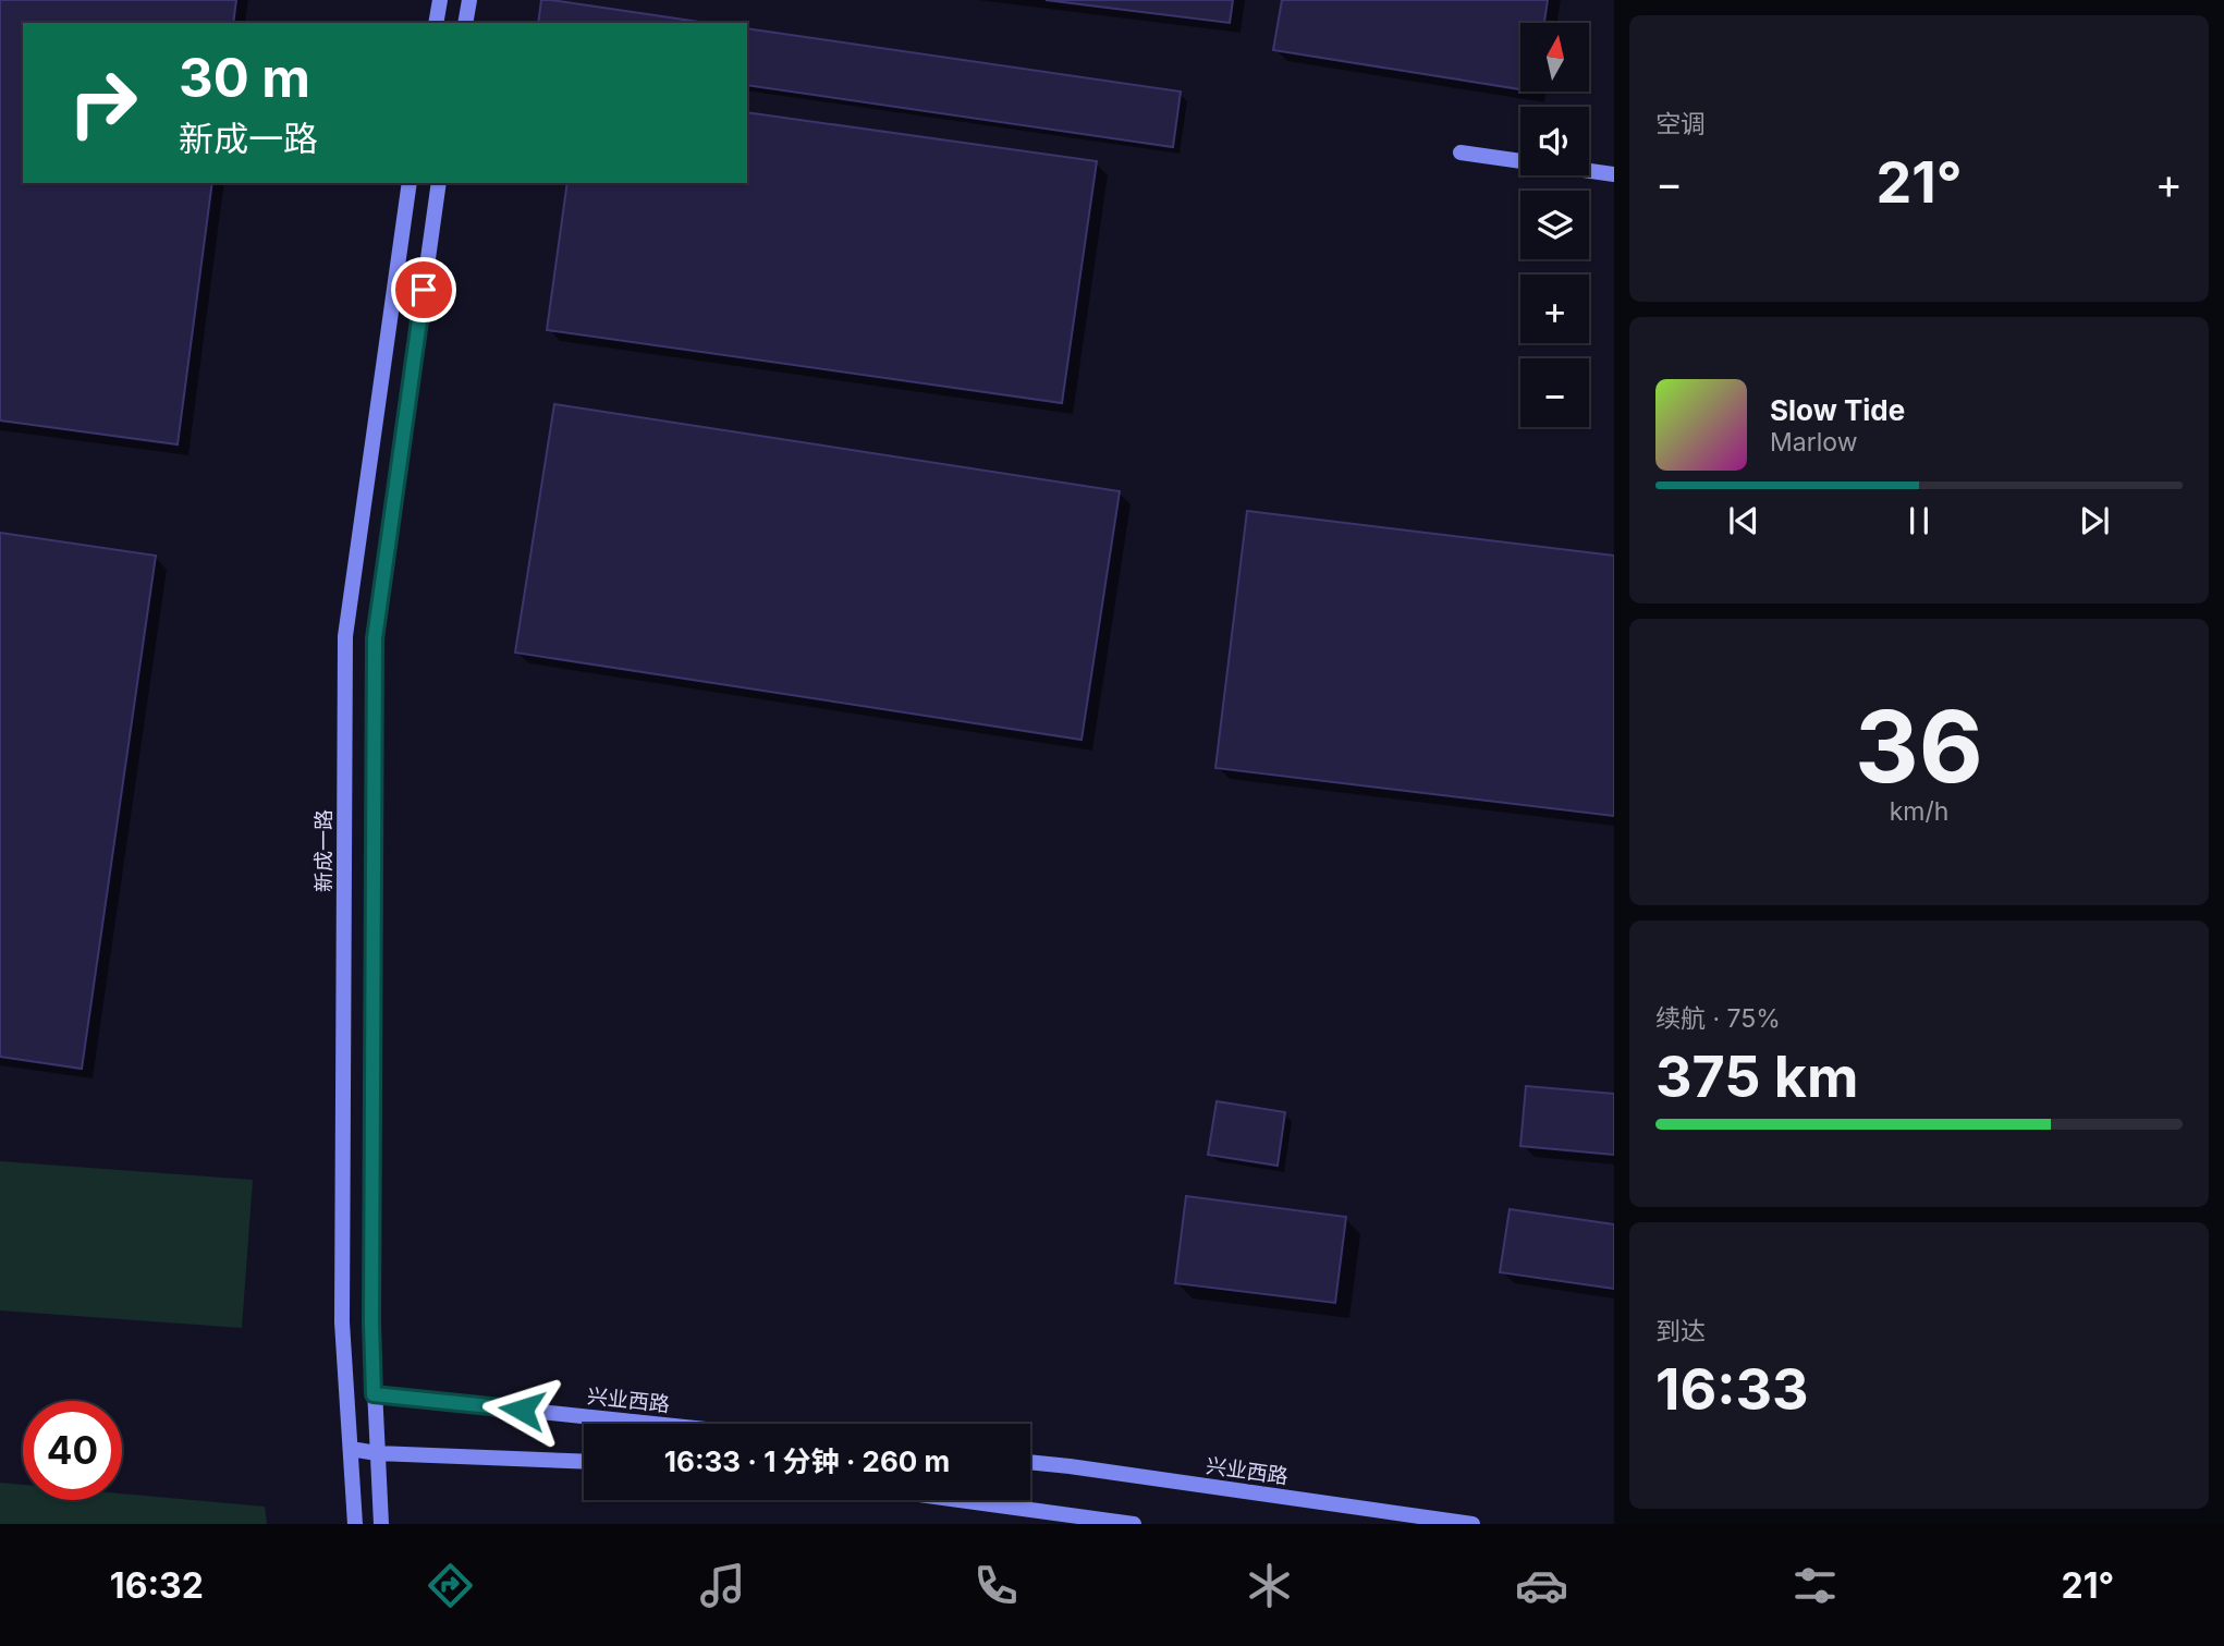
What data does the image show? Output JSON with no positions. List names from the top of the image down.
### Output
{
  "streets": {
    "street": ["新成一路", "兴业西路"]
  },
  "north": "top",
  "page": {
    "tile": [
      "空调",
      ["36", "km/h"],
      ["续航 · 75%", "375 km"],
      ["到达", "16:33"]
    ],
    "map_buttons": ["+", "−"],
    "turn": ["30 m", "新成一路"],
    "heat": ["−", "21°", "+"],
    "song": ["Slow Tide", "Marlow"],
    "limit": "40",
    "trip": "16:33 · 1 分钟 · 260 m",
    "tabs": ["16:32", "21°"]
  }
}
